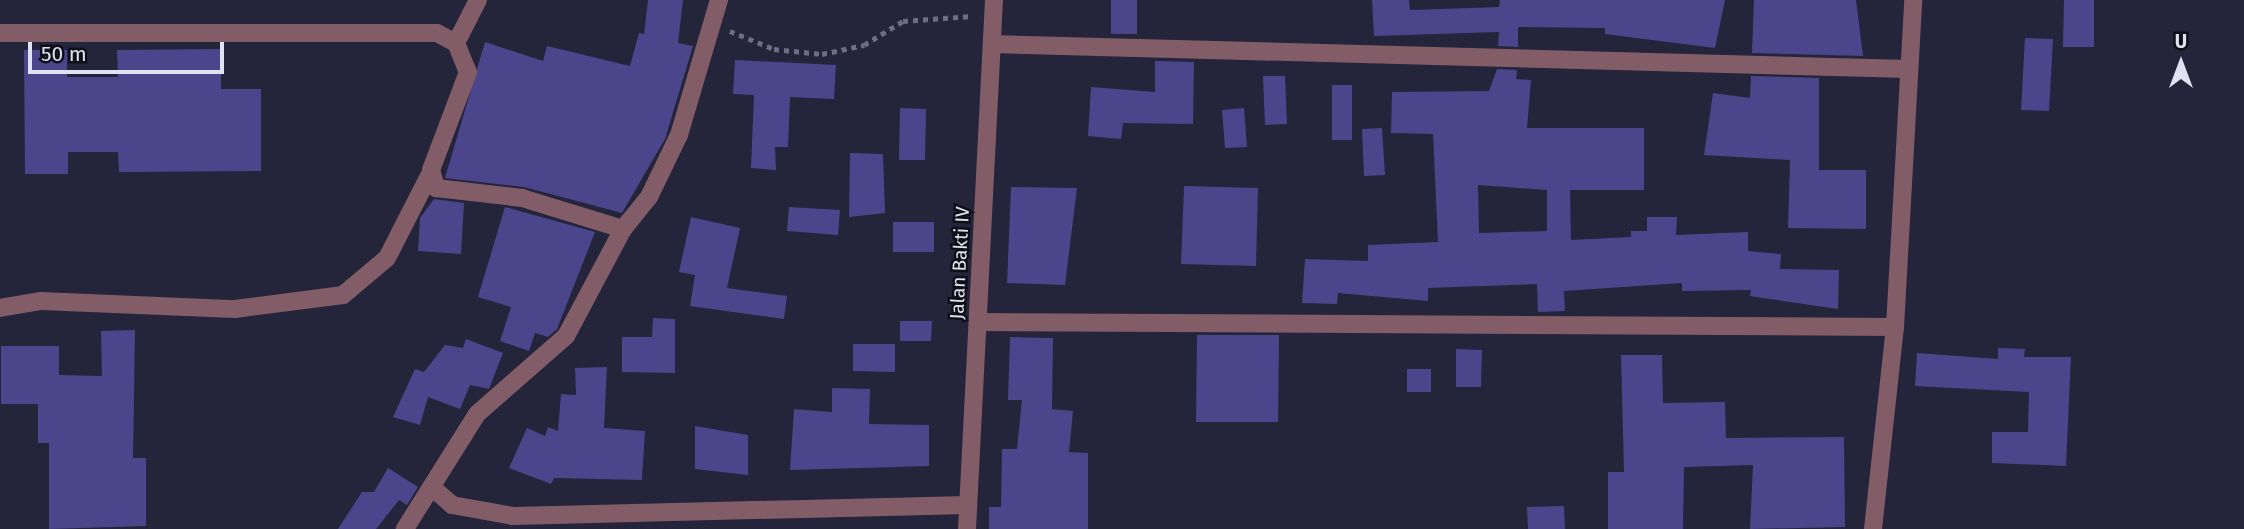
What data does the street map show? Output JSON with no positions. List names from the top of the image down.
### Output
{
  "streets": {
    "street": ["Jalan Bakti IV"]
  },
  "scale_bar": "50 m",
  "north": "top"
}
